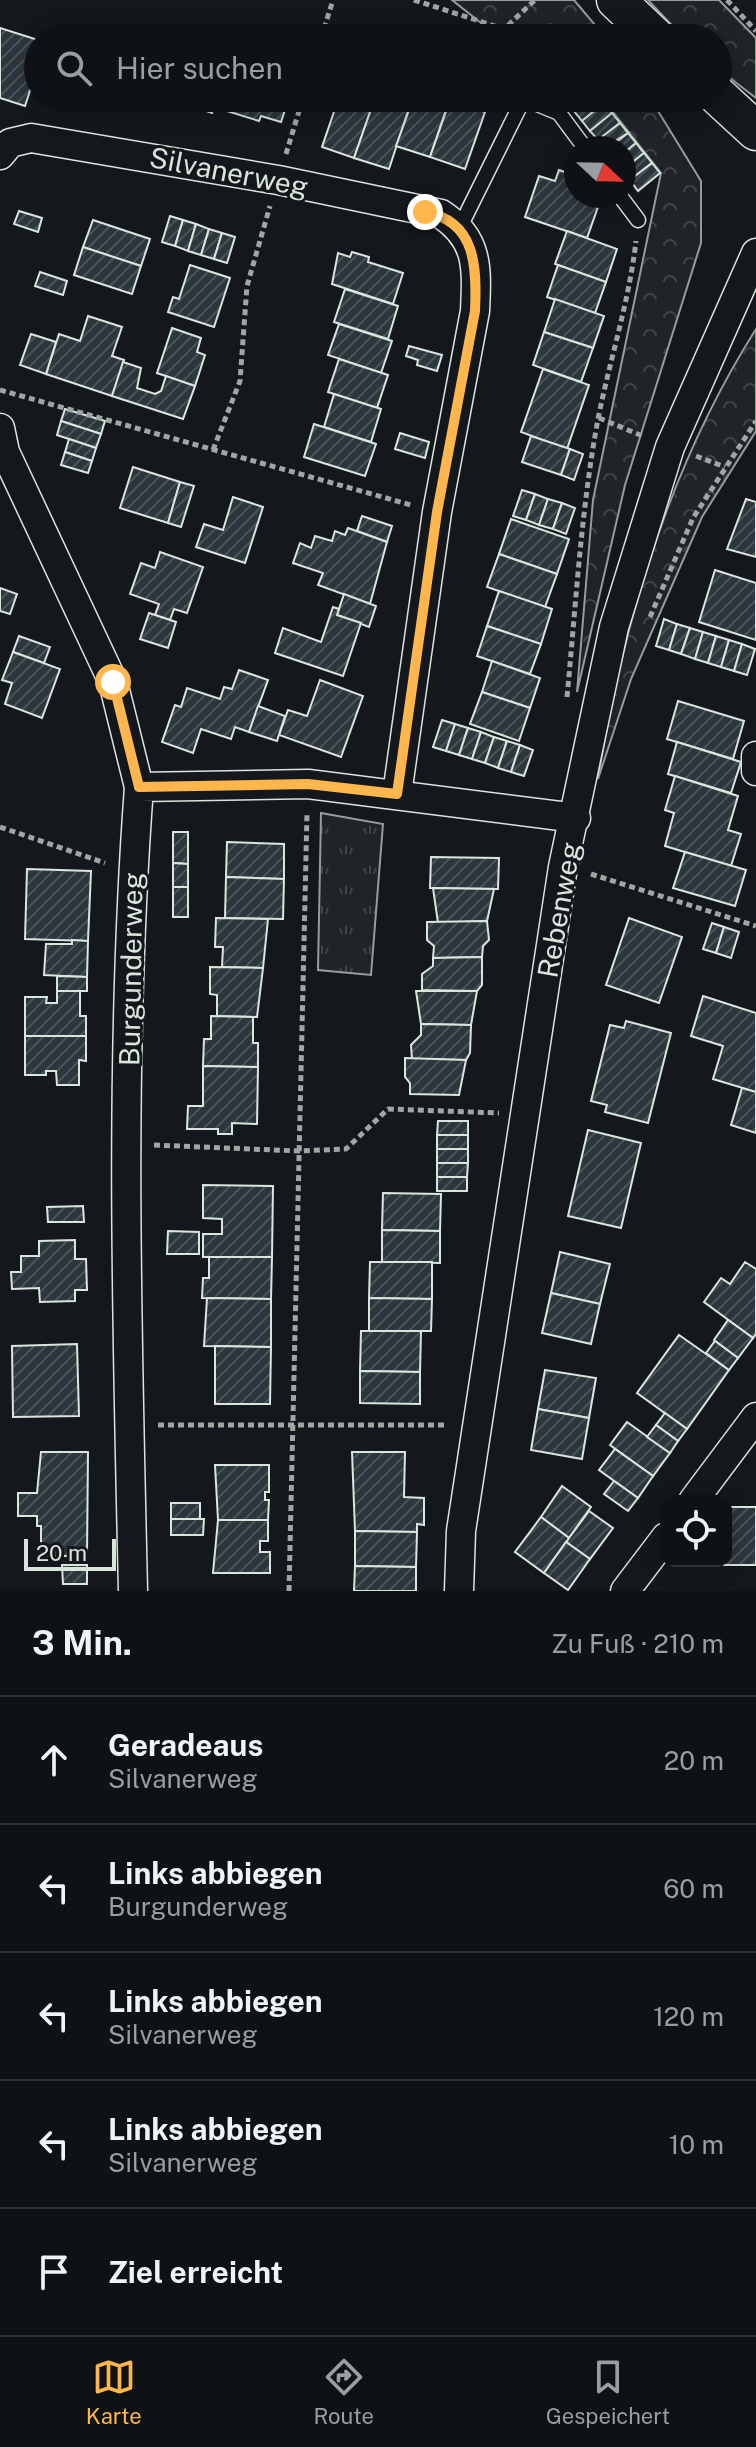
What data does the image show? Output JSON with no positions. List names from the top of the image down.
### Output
{
  "streets": {
    "street": ["Silvanerweg", "Rebenweg", "Burgunderweg"]
  },
  "scale_bar": "20 m",
  "north": "right",
  "page": {
    "search": "Hier suchen",
    "scale": "20 m",
    "heading": ["3 Min.", "Zu Fuß · 210 m"],
    "list": [
      ["Geradeaus", "Silvanerweg", "20 m"],
      ["Links abbiegen", "Burgunderweg", "60 m"],
      ["Links abbiegen", "Silvanerweg", "120 m"],
      ["Links abbiegen", "Silvanerweg", "10 m"],
      "Ziel erreicht"
    ],
    "nav": ["Karte", "Route", "Gespeichert"]
  }
}
